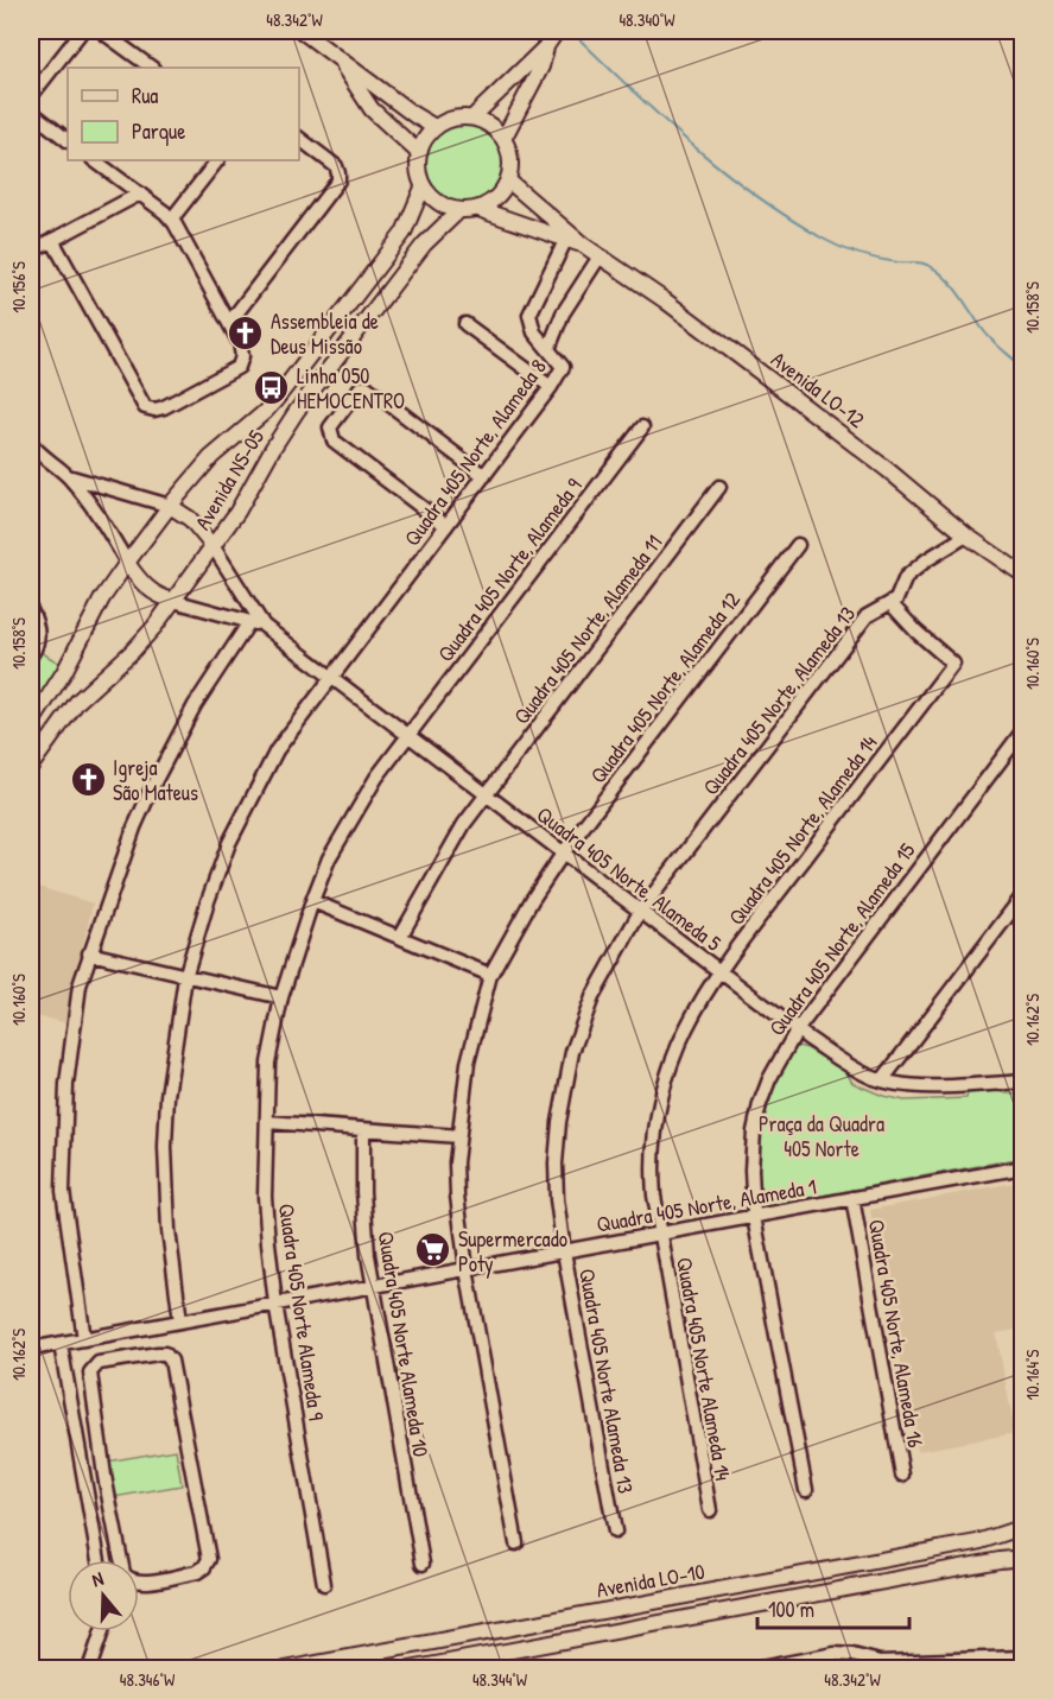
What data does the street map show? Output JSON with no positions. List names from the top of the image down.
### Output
{
  "streets": {
    "street": [
      "Avenida LO-12",
      "Quadra 405 Norte, Alameda 8",
      "Avenida NS-05",
      "Quadra 405 Norte, Alameda 9",
      "Quadra 405 Norte, Alameda 11",
      "Quadra 405 Norte, Alameda 12",
      "Quadra 405 Norte, Alameda 13",
      "Quadra 405 Norte, Alameda 14",
      "Quadra 405 Norte, Alameda 5",
      "Quadra 405 Norte, Alameda 15",
      "Quadra 405 Norte, Alameda 1",
      "Quadra 405 Norte Alameda 9",
      "Quadra 405 Norte, Alameda 16",
      "Quadra 405 Norte Alameda 10",
      "Quadra 405 Norte Alameda 14",
      "Quadra 405 Norte Alameda 13",
      "Avenida LO-10"
    ]
  },
  "crossings": [
    ["Avenida LO-12", "Quadra 405 Norte, Alameda 8"],
    ["Avenida LO-12", "Avenida NS-05"],
    ["Avenida LO-12", "Quadra 405 Norte, Alameda 13"],
    ["Quadra 405 Norte, Alameda 8", "Quadra 405 Norte, Alameda 5"],
    ["Quadra 405 Norte, Alameda 8", "Quadra 405 Norte, Alameda 1"],
    ["Quadra 405 Norte, Alameda 9", "Quadra 405 Norte, Alameda 5"],
    ["Quadra 405 Norte, Alameda 9", "Quadra 405 Norte Alameda 9"],
    ["Quadra 405 Norte, Alameda 11", "Quadra 405 Norte, Alameda 5"],
    ["Quadra 405 Norte, Alameda 12", "Quadra 405 Norte, Alameda 5"],
    ["Quadra 405 Norte, Alameda 12", "Quadra 405 Norte, Alameda 1"],
    ["Quadra 405 Norte, Alameda 13", "Quadra 405 Norte, Alameda 14"],
    ["Quadra 405 Norte, Alameda 13", "Quadra 405 Norte, Alameda 5"],
    ["Quadra 405 Norte, Alameda 13", "Quadra 405 Norte Alameda 13"],
    ["Quadra 405 Norte, Alameda 14", "Quadra 405 Norte, Alameda 5"],
    ["Quadra 405 Norte, Alameda 14", "Quadra 405 Norte, Alameda 1"],
    ["Quadra 405 Norte, Alameda 14", "Quadra 405 Norte Alameda 14"],
    ["Quadra 405 Norte, Alameda 5", "Quadra 405 Norte, Alameda 15"],
    ["Quadra 405 Norte, Alameda 5", "Quadra 405 Norte Alameda 9"],
    ["Quadra 405 Norte, Alameda 5", "Quadra 405 Norte Alameda 13"],
    ["Quadra 405 Norte, Alameda 15", "Quadra 405 Norte, Alameda 1"],
    ["Quadra 405 Norte, Alameda 1", "Quadra 405 Norte Alameda 9"],
    ["Quadra 405 Norte, Alameda 1", "Quadra 405 Norte, Alameda 16"],
    ["Quadra 405 Norte, Alameda 1", "Quadra 405 Norte Alameda 10"],
    ["Quadra 405 Norte, Alameda 1", "Quadra 405 Norte Alameda 14"],
    ["Quadra 405 Norte, Alameda 1", "Quadra 405 Norte Alameda 13"]
  ],
  "parks": ["Praça da Quadra 405 Norte"],
  "places": {
    "church": ["Assembleia de Deus Missão", "Igreja São Mateus"],
    "bus stop": ["Linha 050 HEMOCENTRO"],
    "supermarket": ["Supermercado Poty"]
  },
  "legend": ["Rua", "Parque"],
  "scale_bar": "100 m",
  "north": "top",
  "coordinates": [
    "48.342°W",
    "48.340°W",
    "10.156°S",
    "10.158°S",
    "10.160°S",
    "10.162°S",
    "10.164°S",
    "48.346°W",
    "48.344°W"
  ]
}
